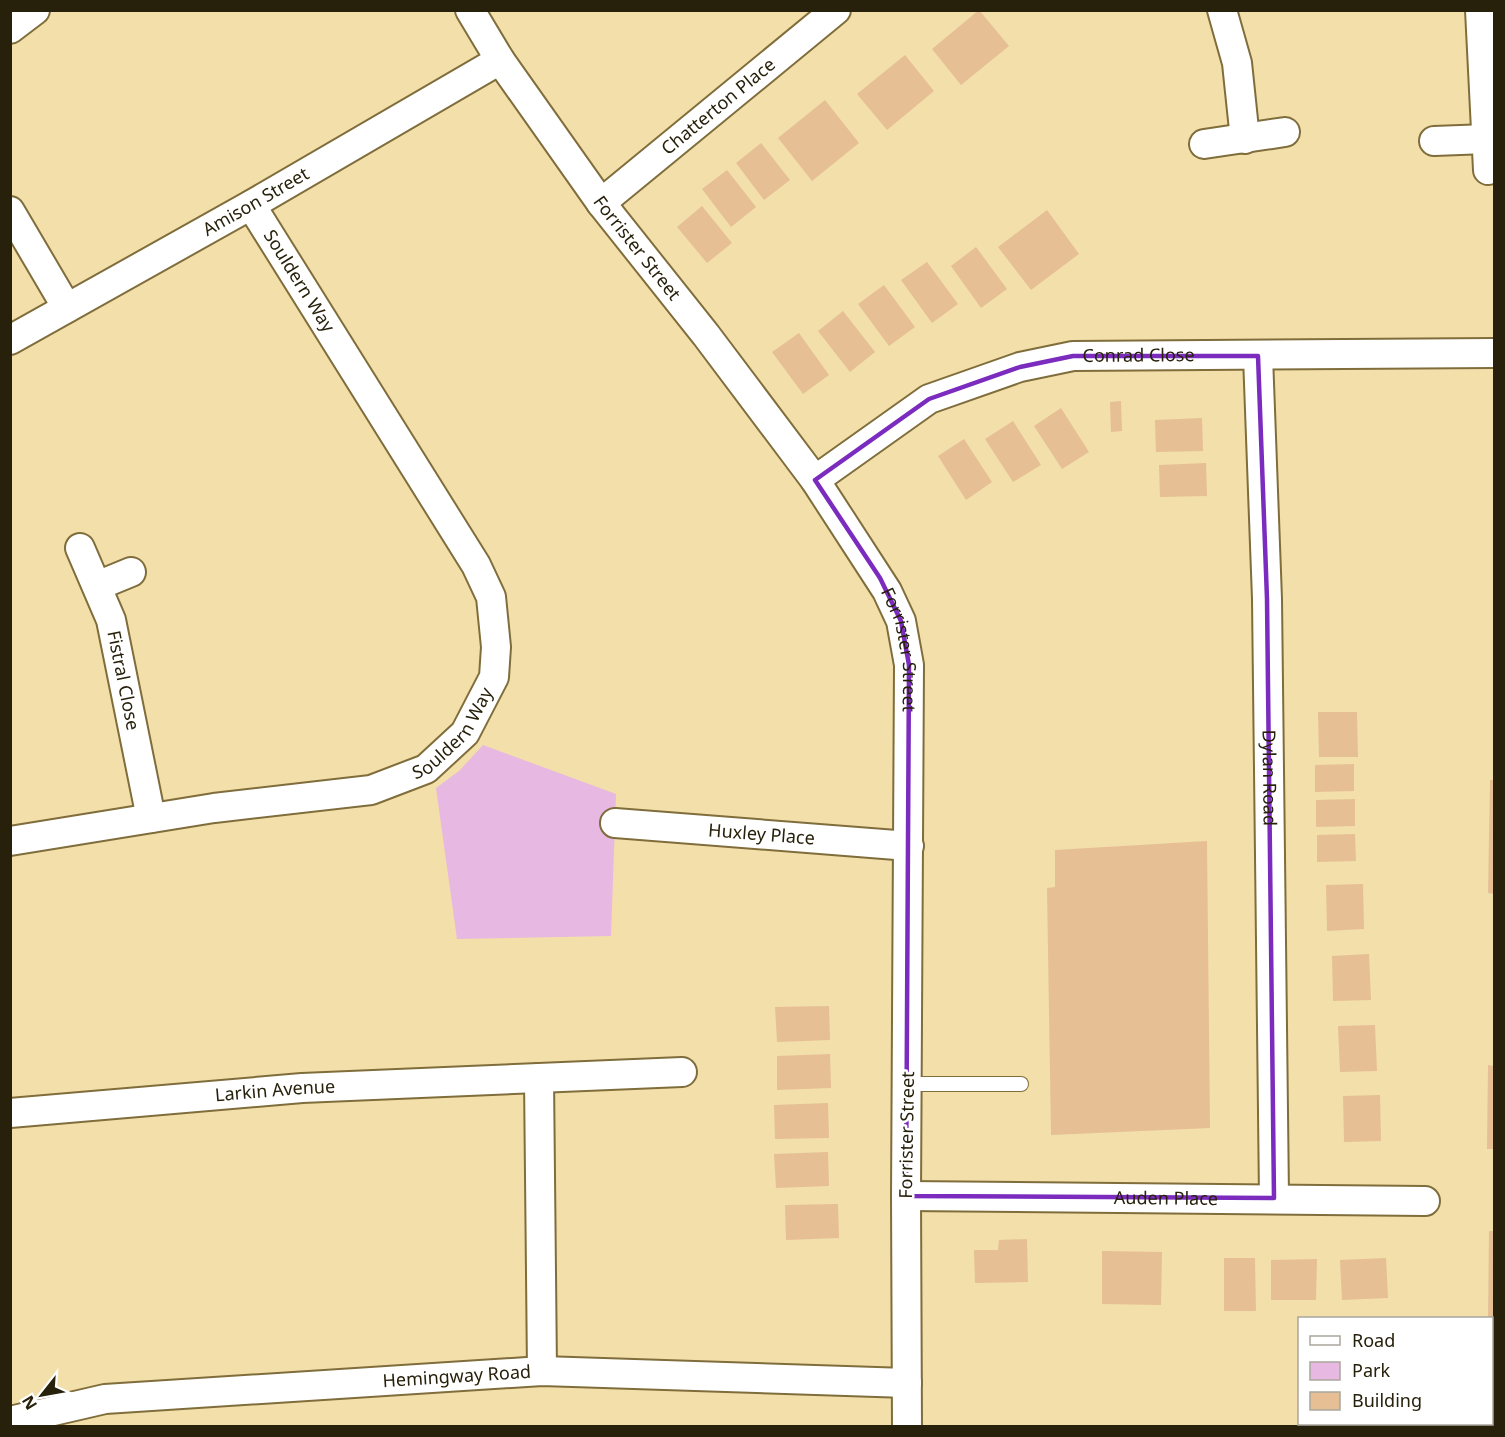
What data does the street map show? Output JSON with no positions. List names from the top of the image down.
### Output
{
  "streets": {
    "street": [
      "Chatterton Place",
      "Amison Street",
      "Forrister Street",
      "Souldern Way",
      "Conrad Close",
      "Fistral Close",
      "Dylan Road",
      "Huxley Place",
      "Larkin Avenue",
      "Auden Place",
      "Hemingway Road"
    ]
  },
  "crossings": [
    ["Chatterton Place", "Forrister Street"],
    ["Amison Street", "Forrister Street"],
    ["Amison Street", "Souldern Way"],
    ["Forrister Street", "Conrad Close"],
    ["Forrister Street", "Huxley Place"],
    ["Forrister Street", "Auden Place"],
    ["Forrister Street", "Hemingway Road"],
    ["Souldern Way", "Fistral Close"],
    ["Conrad Close", "Dylan Road"],
    ["Dylan Road", "Auden Place"]
  ],
  "legend": ["Road", "Park", "Building"],
  "north": "bottom left"
}
